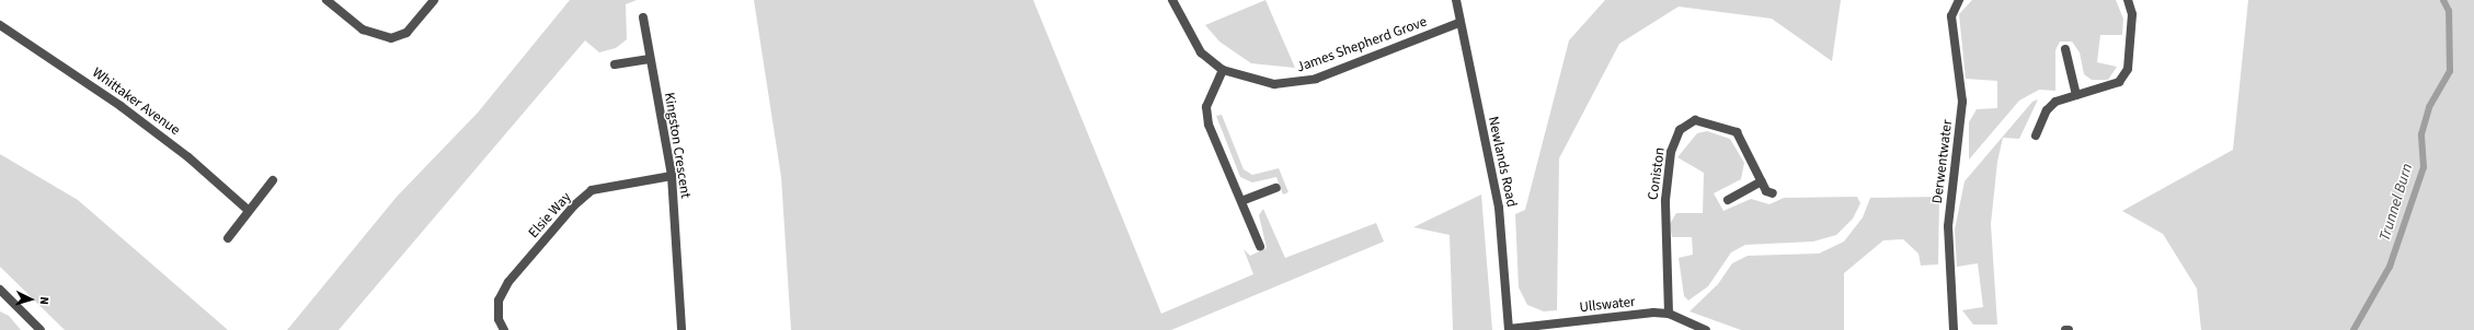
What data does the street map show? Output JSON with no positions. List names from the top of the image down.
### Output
{
  "streets": {
    "street": [
      "James Shepherd Grove",
      "Whittaker Avenue",
      "Kingston Crescent",
      "Newlands Road",
      "Derwentwater",
      "Coniston",
      "Elsie Way",
      "Ullswater"
    ]
  },
  "crossings": [
    ["James Shepherd Grove", "Newlands Road"],
    ["Kingston Crescent", "Elsie Way"],
    ["Newlands Road", "Ullswater"],
    ["Coniston", "Ullswater"]
  ],
  "water": ["Trunnel Burn"],
  "north": "right"
}
